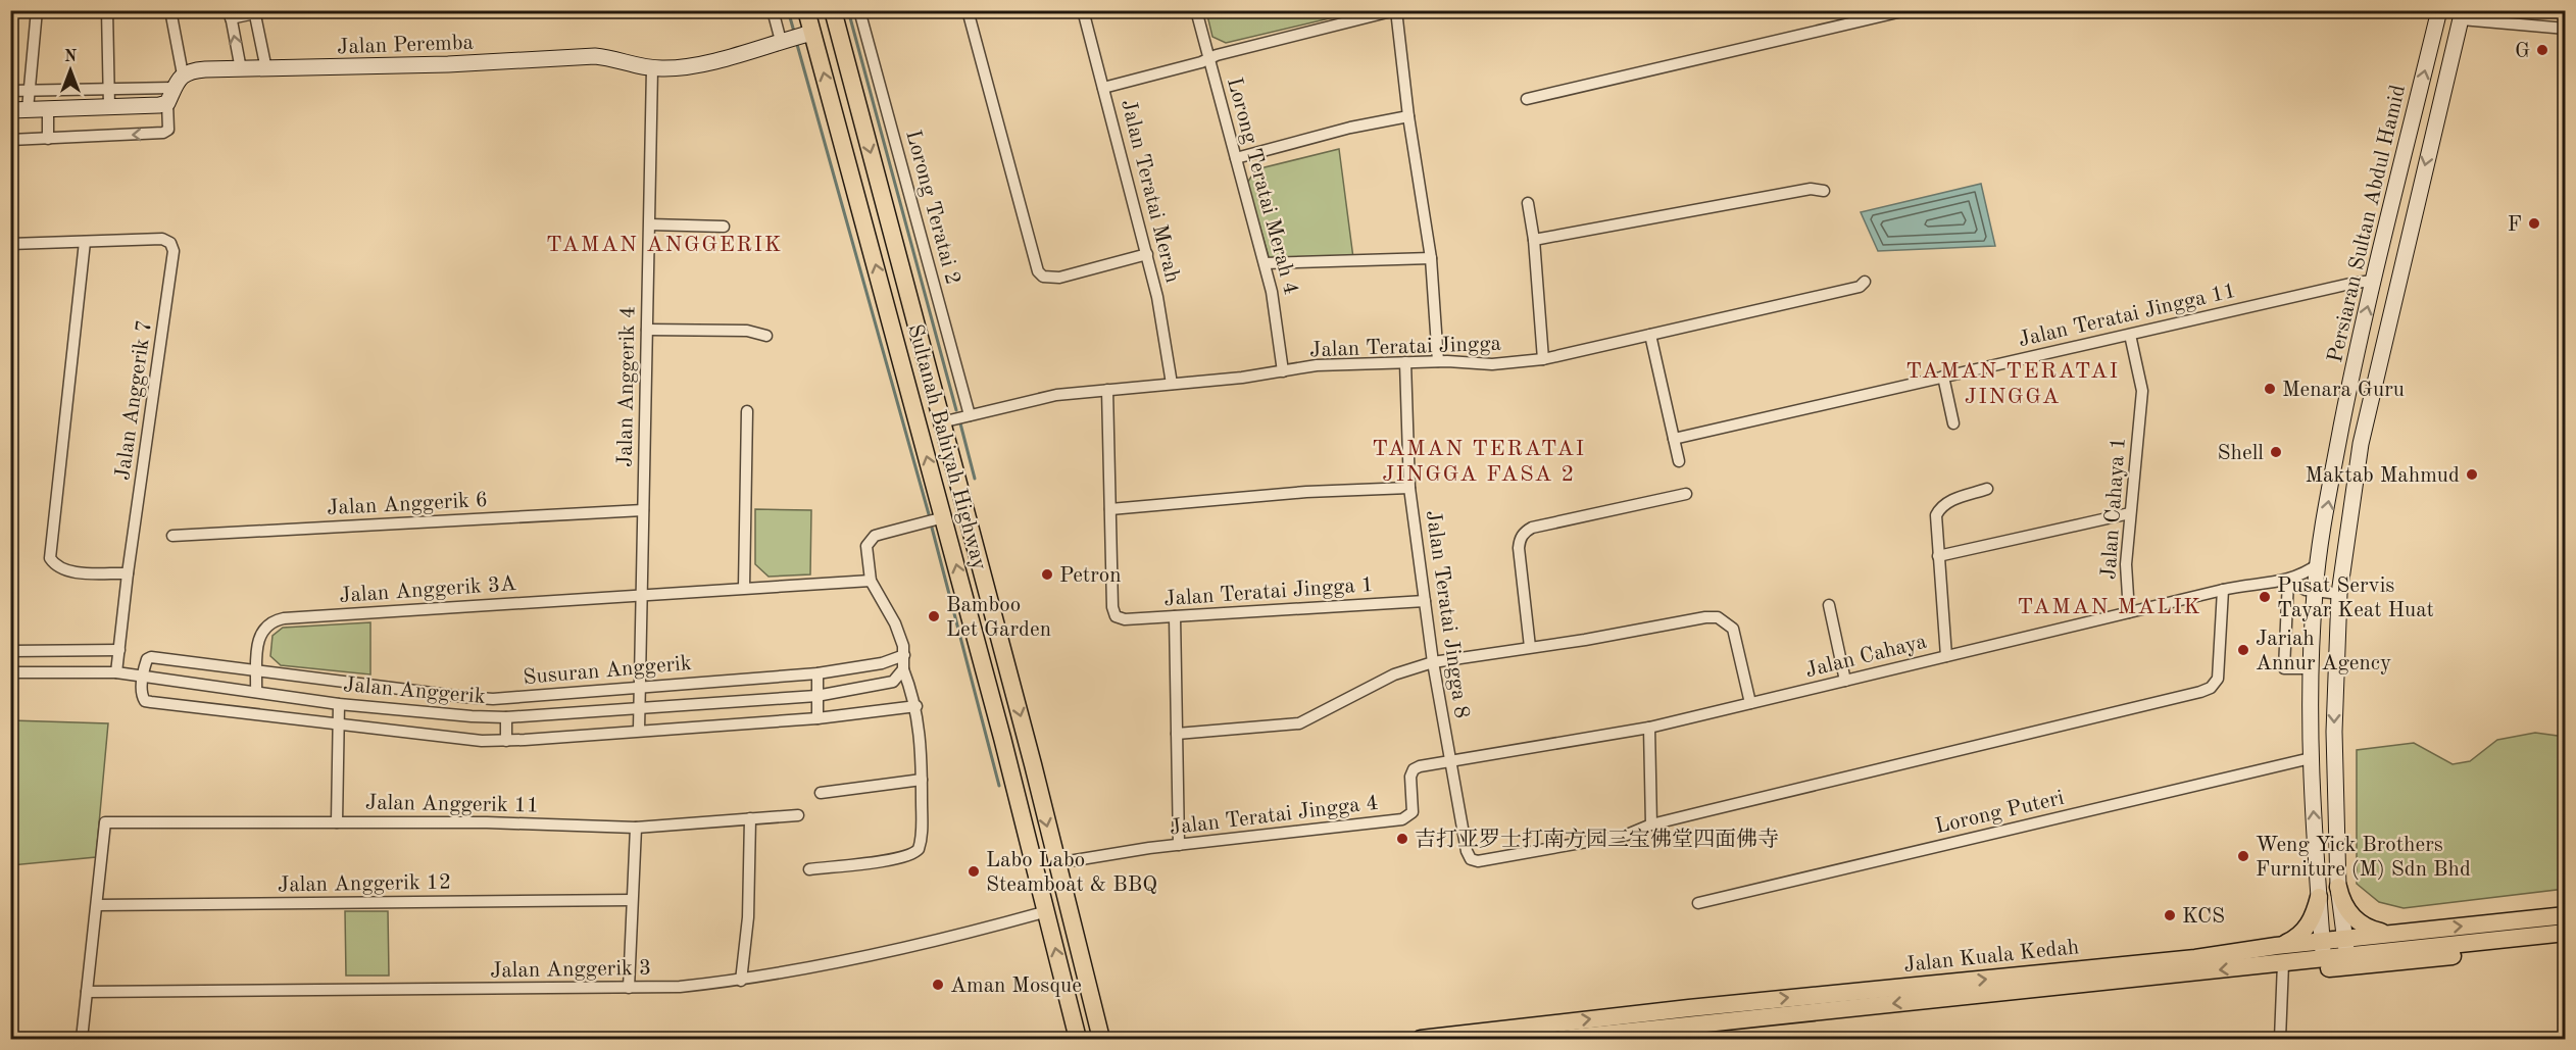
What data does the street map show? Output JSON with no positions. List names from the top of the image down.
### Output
{
  "streets": {
    "main road": [
      "Jalan Peremba",
      "Persiaran Sultan Abdul Hamid",
      "Sultanah Bahiyah Highway",
      "Jalan Kuala Kedah"
    ],
    "street": [
      "Lorong Teratai Merah 4",
      "Jalan Teratai Merah",
      "Lorong Teratai 2",
      "Jalan Teratai Jingga 11",
      "Jalan Teratai Jingga",
      "Jalan Anggerik 4",
      "Jalan Anggerik 7",
      "Jalan Anggerik 6",
      "Jalan Cahaya 1",
      "Jalan Anggerik 3A",
      "Jalan Teratai Jingga 1",
      "Jalan Teratai Jingga 8",
      "Jalan Cahaya",
      "Susuran Anggerik",
      "Jalan Anggerik",
      "Jalan Anggerik 11",
      "Lorong Puteri",
      "Jalan Teratai Jingga 4",
      "Jalan Anggerik 12",
      "Jalan Anggerik 3"
    ]
  },
  "crossings": [
    ["Jalan Peremba", "Jalan Anggerik 4"],
    ["Jalan Peremba", "Sultanah Bahiyah Highway"],
    ["Lorong Teratai Merah 4", "Jalan Teratai Jingga"],
    ["Jalan Teratai Merah", "Jalan Teratai Jingga"],
    ["Lorong Teratai 2", "Jalan Teratai Jingga"],
    ["Persiaran Sultan Abdul Hamid", "Jalan Teratai Jingga 11"],
    ["Persiaran Sultan Abdul Hamid", "Jalan Cahaya"],
    ["Persiaran Sultan Abdul Hamid", "Lorong Puteri"],
    ["Persiaran Sultan Abdul Hamid", "Jalan Kuala Kedah"],
    ["Jalan Teratai Jingga 11", "Jalan Cahaya 1"],
    ["Jalan Teratai Jingga", "Sultanah Bahiyah Highway"],
    ["Jalan Teratai Jingga", "Jalan Teratai Jingga 8"],
    ["Jalan Anggerik 4", "Jalan Anggerik 6"],
    ["Jalan Anggerik 4", "Jalan Anggerik 3A"],
    ["Jalan Anggerik 4", "Susuran Anggerik"],
    ["Jalan Anggerik 4", "Jalan Anggerik"],
    ["Sultanah Bahiyah Highway", "Jalan Teratai Jingga 4"],
    ["Sultanah Bahiyah Highway", "Jalan Anggerik 3"],
    ["Jalan Cahaya 1", "Jalan Cahaya"],
    ["Jalan Anggerik 3A", "Susuran Anggerik"],
    ["Jalan Anggerik 3A", "Jalan Anggerik"],
    ["Jalan Teratai Jingga 1", "Jalan Teratai Jingga 8"],
    ["Jalan Teratai Jingga 8", "Jalan Cahaya"],
    ["Jalan Teratai Jingga 8", "Jalan Teratai Jingga 4"],
    ["Jalan Cahaya", "Jalan Teratai Jingga 4"],
    ["Susuran Anggerik", "Jalan Anggerik"],
    ["Jalan Anggerik 11", "Jalan Anggerik 12"]
  ],
  "districts": [
    "TAMAN ANGGERIK",
    "TAMAN TERATAI JINGGA",
    "TAMAN TERATAI JINGGA FASA 2",
    "TAMAN MALIK"
  ],
  "places": [
    "G",
    "F",
    "Menara Guru",
    "Shell",
    "Maktab Mahmud",
    "Petron",
    "Pusat Servis Tayar Keat Huat",
    "Bamboo Let Garden",
    "Jariah Annur Agency",
    "吉打亚罗士打南方园三宝佛堂四面佛寺",
    "Weng Yick Brothers Furniture (M) Sdn Bhd",
    "Labo Labo Steamboat & BBQ",
    "KCS",
    "Aman Mosque"
  ],
  "north": "top"
}
